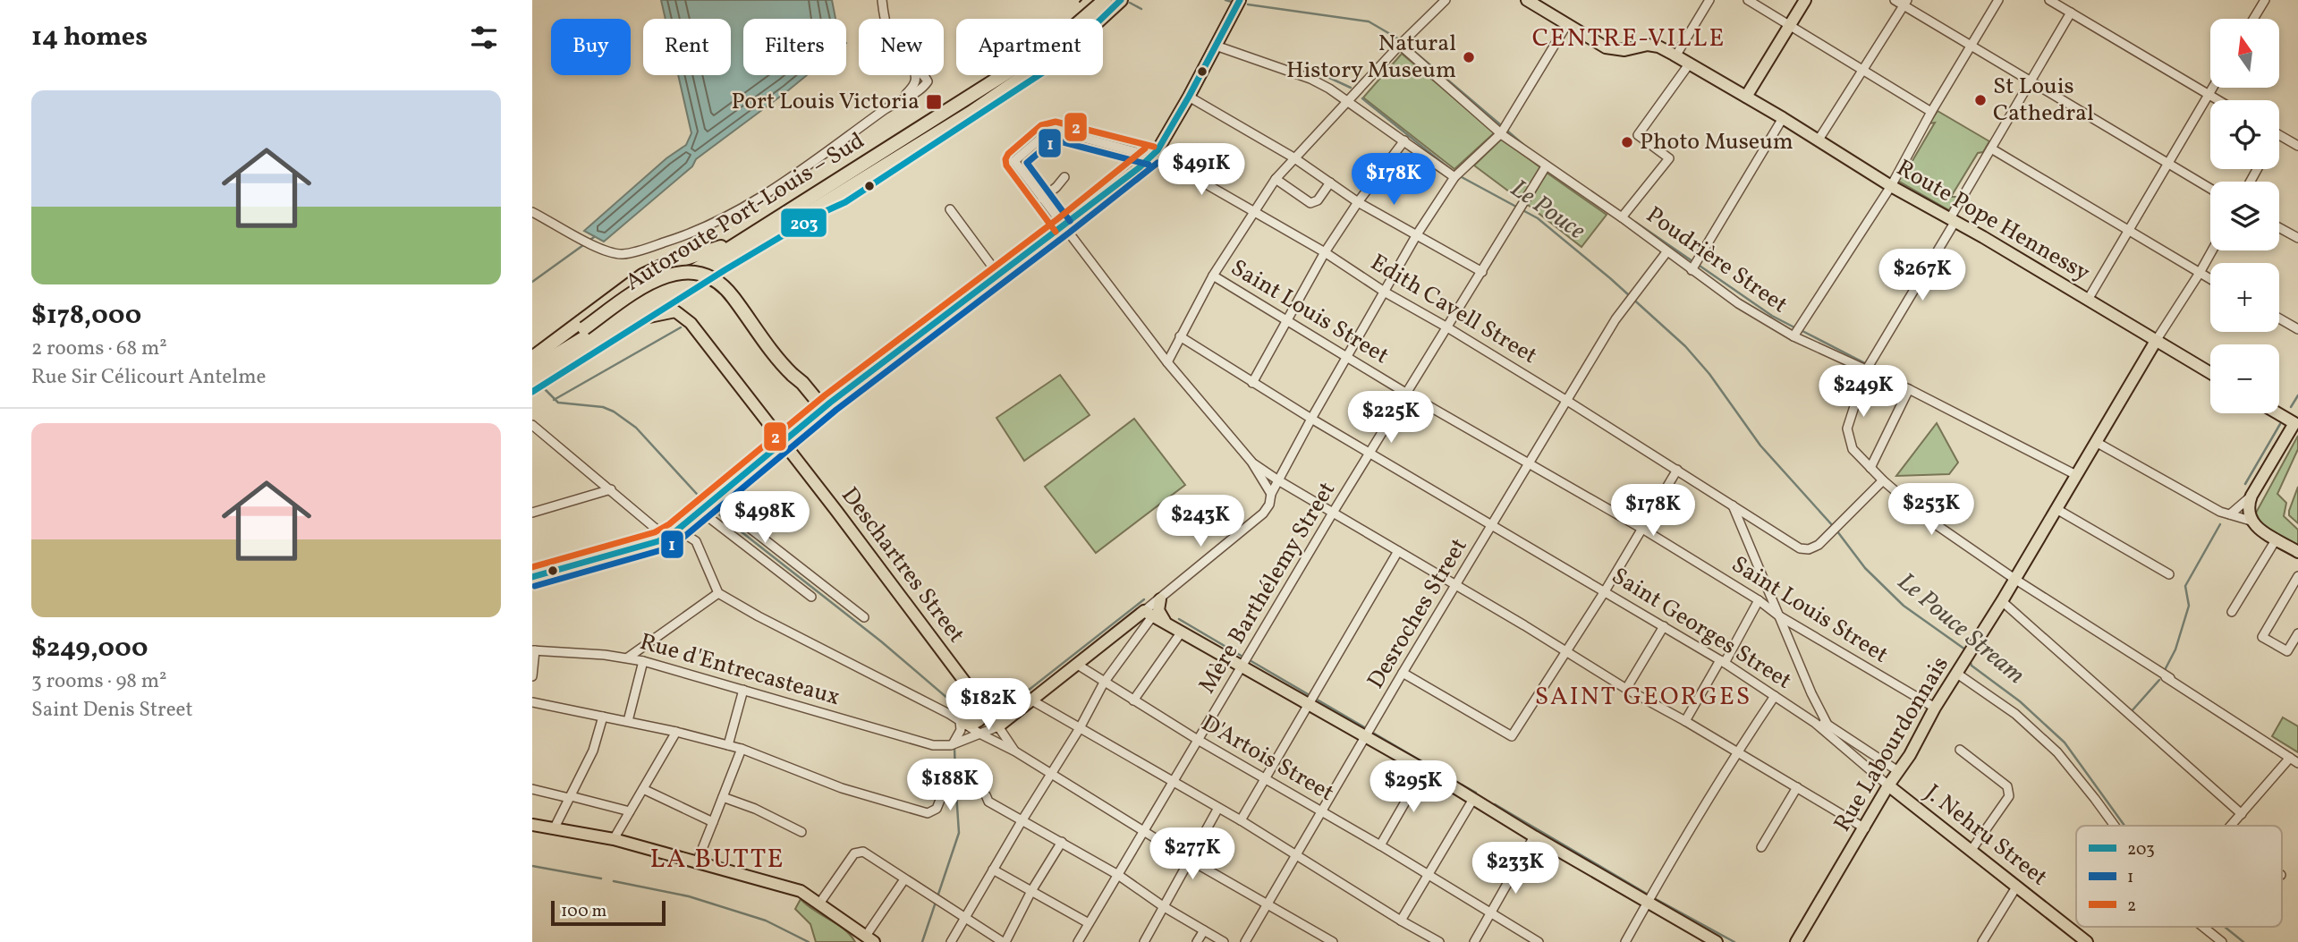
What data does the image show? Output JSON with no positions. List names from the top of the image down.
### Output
{
  "streets": {
    "highway": ["Autoroute Port-Louis – Sud"],
    "main road": [
      "Route Pope Hennessy",
      "Deschartres Street",
      "Rue Labourdonnais",
      "J. Nehru Street"
    ],
    "street": [
      "Poudrière Street",
      "Edith Cavell Street",
      "Saint Louis Street",
      "Mère Barthélemy Street",
      "Desroches Street",
      "Saint Georges Street",
      "Rue d'Entrecasteaux",
      "D'Artois Street"
    ]
  },
  "crossings": [
    ["Route Pope Hennessy", "Rue Labourdonnais"],
    ["Poudrière Street", "Mère Barthélemy Street"],
    ["Poudrière Street", "Desroches Street"],
    ["Poudrière Street", "Rue Labourdonnais"],
    ["Edith Cavell Street", "Mère Barthélemy Street"],
    ["Edith Cavell Street", "Desroches Street"],
    ["Saint Louis Street", "Mère Barthélemy Street"],
    ["Saint Louis Street", "Desroches Street"],
    ["Saint Louis Street", "Rue Labourdonnais"],
    ["Deschartres Street", "Rue d'Entrecasteaux"],
    ["Mère Barthélemy Street", "Saint Georges Street"],
    ["Mère Barthélemy Street", "D'Artois Street"],
    ["Desroches Street", "Saint Georges Street"],
    ["Desroches Street", "D'Artois Street"],
    ["Saint Georges Street", "Rue Labourdonnais"],
    ["Saint Georges Street", "J. Nehru Street"],
    ["Rue Labourdonnais", "J. Nehru Street"]
  ],
  "districts": ["CENTRE-VILLE", "SAINT GEORGES", "LA BUTTE"],
  "water": ["Le Pouce", "Le Pouce Stream"],
  "places": {
    "other": ["Natural History Museum", "St Louis Cathedral", "Photo Museum"],
    "transit": ["Port Louis Victoria"]
  },
  "lines": ["transit line 203", "transit line 2", "transit line 1"],
  "legend": ["203", "1", "2"],
  "scale_bar": "100 m",
  "north": "top",
  "page": {
    "heading": "14 homes",
    "map_buttons": ["+", "−"],
    "chip": [
      "Buy",
      "Rent",
      "Filters",
      "New",
      "Apartment"
    ],
    "list": [
      {
        "name": "$178,000",
        "note": "2 rooms · 68 m² · Rue Sir Célicourt Antelme"
      },
      {
        "name": "$249,000",
        "note": "3 rooms · 98 m² · Saint Denis Street"
      }
    ],
    "price": [
      "$491K",
      "$178K",
      "$267K",
      "$249K",
      "$225K",
      "$253K",
      "$178K",
      "$498K",
      "$243K",
      "$182K",
      "$188K",
      "$295K",
      "$277K",
      "$233K"
    ],
    "scale": "100 m"
  }
}
